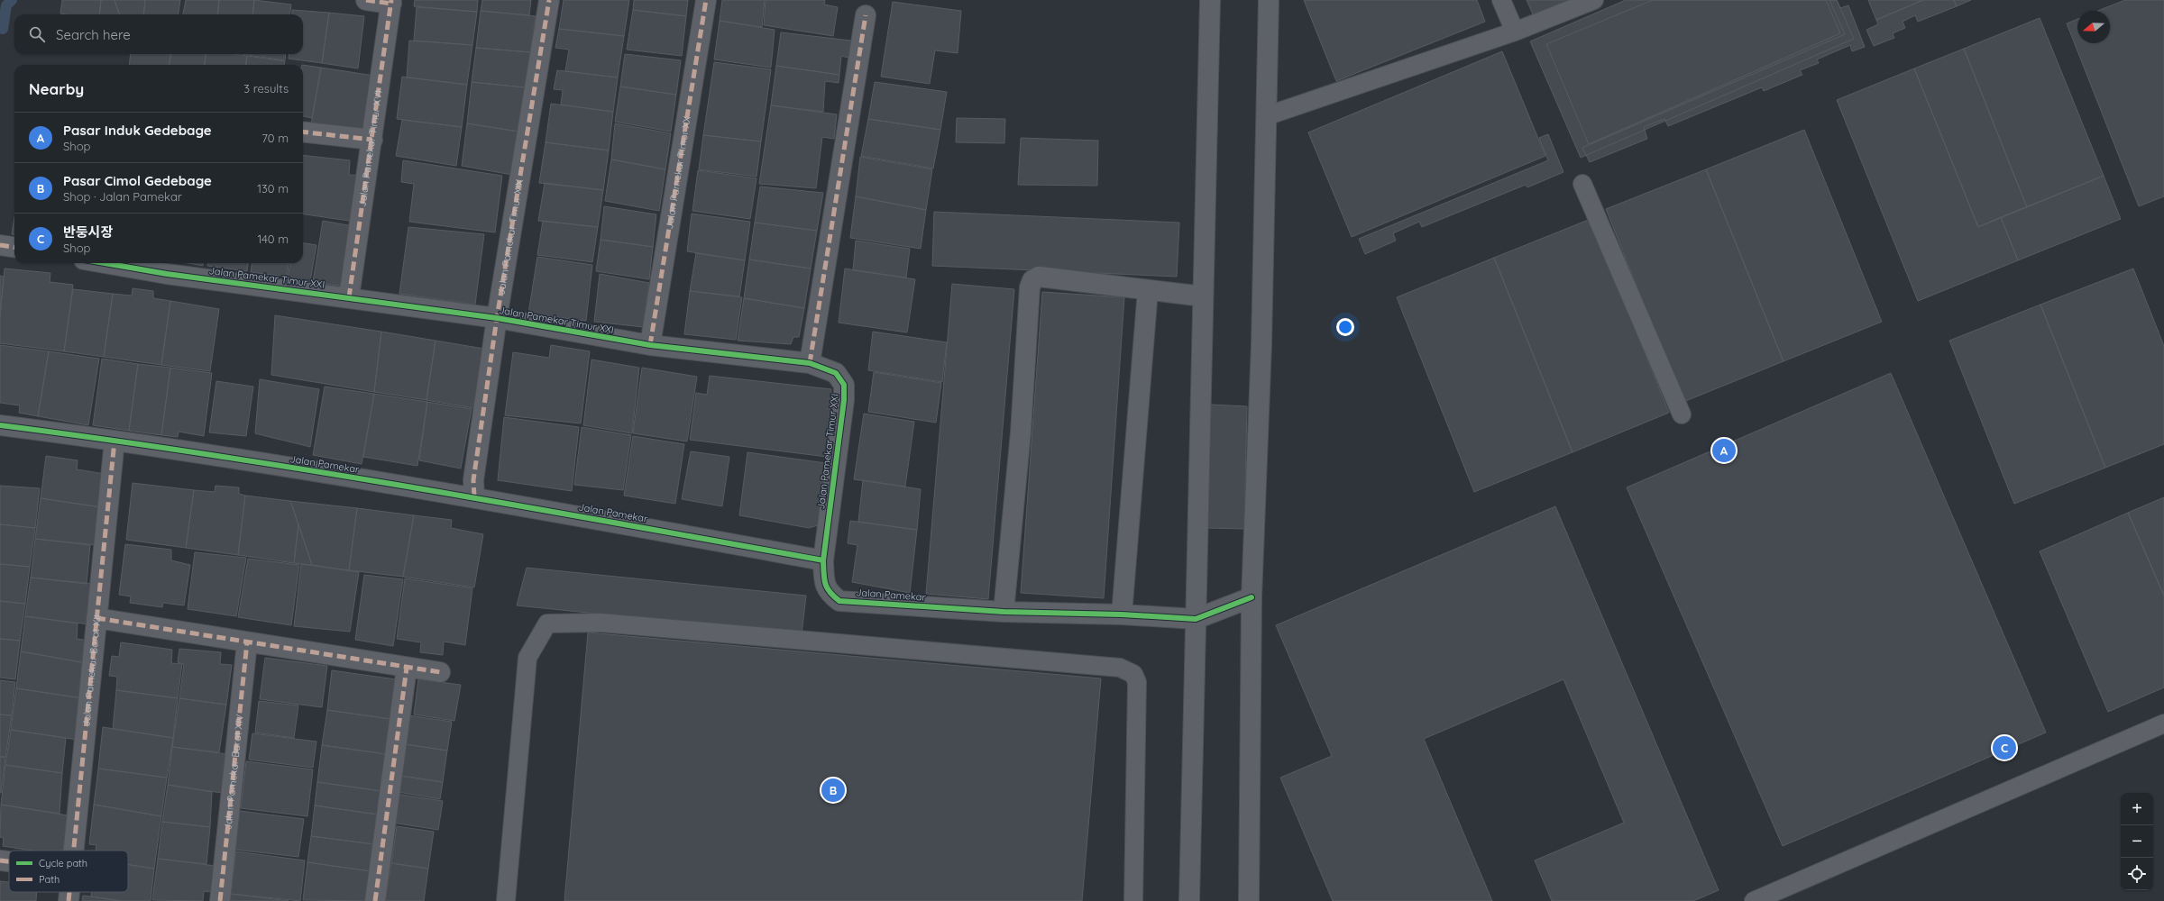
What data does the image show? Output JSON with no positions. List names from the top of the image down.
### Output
{
  "streets": {
    "street": [
      "Jalan Pamekar Timur XVI",
      "Jalan Pamekar Timur XX",
      "Jalan Pamekar Timur XIX",
      "Jalan Pamekar Timur XXI",
      "Jalan Pamekar",
      "Jalan Pamekar Barat XII",
      "Jalan Pamekar Barat XIV"
    ]
  },
  "crossings": [
    ["Jalan Pamekar Timur XVI", "Jalan Pamekar Timur XXI"],
    ["Jalan Pamekar Timur XX", "Jalan Pamekar Timur XXI"],
    ["Jalan Pamekar Timur XIX", "Jalan Pamekar Timur XXI"],
    ["Jalan Pamekar Timur XIX", "Jalan Pamekar"],
    ["Jalan Pamekar Timur XXI", "Jalan Pamekar"],
    ["Jalan Pamekar", "Jalan Pamekar Barat XII"]
  ],
  "legend": ["Cycle path", "Path"],
  "north": "left",
  "page": {
    "search": "Search here",
    "heading": ["Nearby", "3 results"],
    "list": [
      {
        "mark": "A",
        "name": "Pasar Induk Gedebage",
        "note": "Shop",
        "value": "70 m"
      },
      {
        "mark": "B",
        "name": "Pasar Cimol Gedebage",
        "note": "Shop · Jalan Pamekar",
        "value": "130 m"
      },
      {
        "mark": "C",
        "name": "반둥시장",
        "note": "Shop",
        "value": "140 m"
      }
    ],
    "pins": ["A", "C", "B"],
    "map_buttons": ["+", "−"]
  }
}
